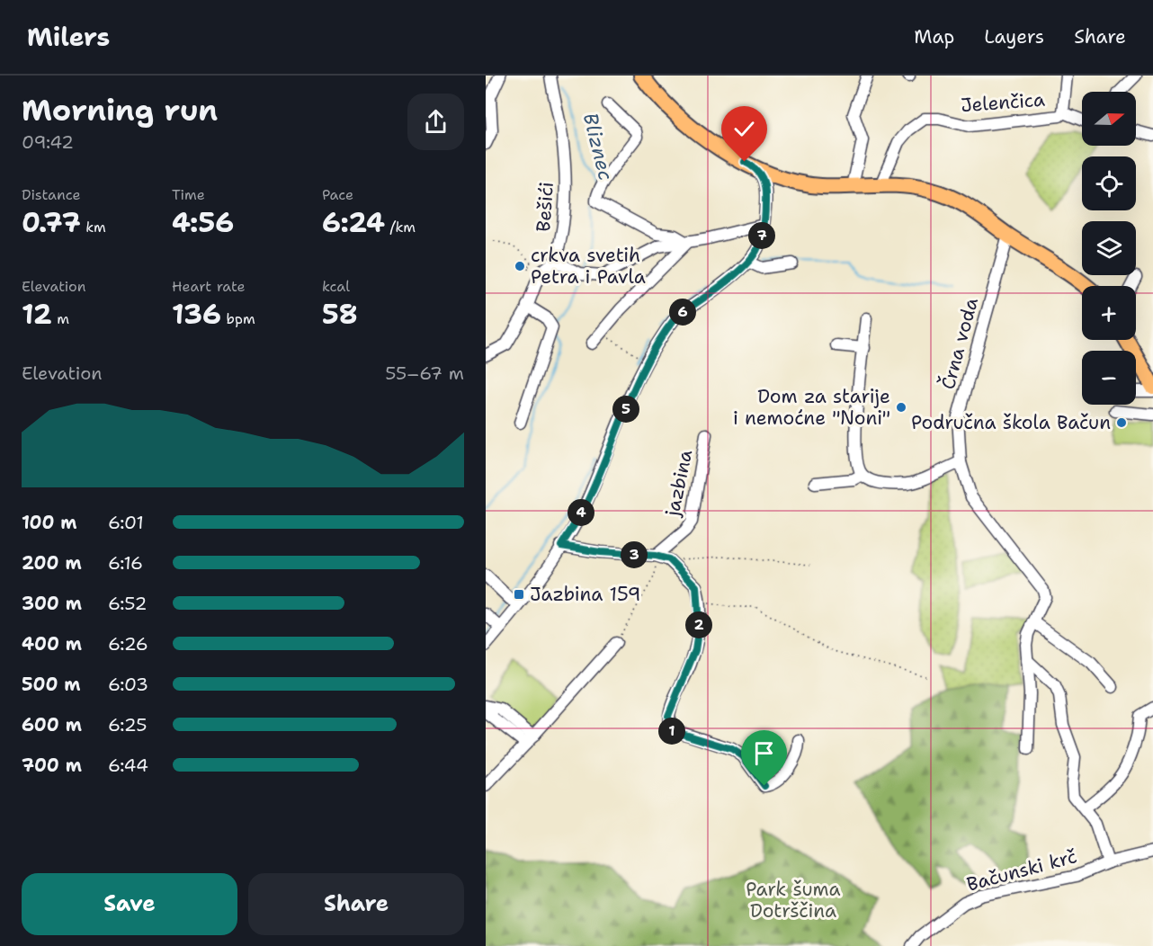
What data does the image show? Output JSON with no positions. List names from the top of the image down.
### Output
{
  "streets": {
    "street": [
      "Jelenčica",
      "Bešići",
      "Črna voda",
      "jazbina",
      "Bačunski krč"
    ]
  },
  "water": ["Bliznec"],
  "parks": ["Park šuma Dotrščina"],
  "places": {
    "other": ["crkva svetih Petra i Pavla", "Dom za starije i nemoćne \"Noni\"", "Područna škola Bačun"],
    "transit": ["Jazbina 159"]
  },
  "north": "right",
  "page": {
    "header": "Milers",
    "nav": ["Map", "Layers", "Share"],
    "heading": ["Morning run", "09:42"],
    "map_buttons": ["+", "−"],
    "stats": [
      ["Distance", "0.77 km"],
      ["Time", "4:56"],
      ["Pace", "6:24 /km"],
      ["Elevation", "12 m"],
      ["Heart rate", "136 bpm"],
      ["kcal", "58"]
    ],
    "pins": [
      "7",
      "6",
      "5",
      "4",
      "3",
      "2",
      "1"
    ],
    "chart": ["Elevation", "55–67 m"],
    "list": [
      {
        "name": "100 m",
        "note": "6:01"
      },
      {
        "name": "200 m",
        "note": "6:16"
      },
      {
        "name": "300 m",
        "note": "6:52"
      },
      {
        "name": "400 m",
        "note": "6:26"
      },
      {
        "name": "500 m",
        "note": "6:03"
      },
      {
        "name": "600 m",
        "note": "6:25"
      },
      {
        "name": "700 m",
        "note": "6:44"
      }
    ],
    "buttons": ["Save", "Share"]
  }
}
